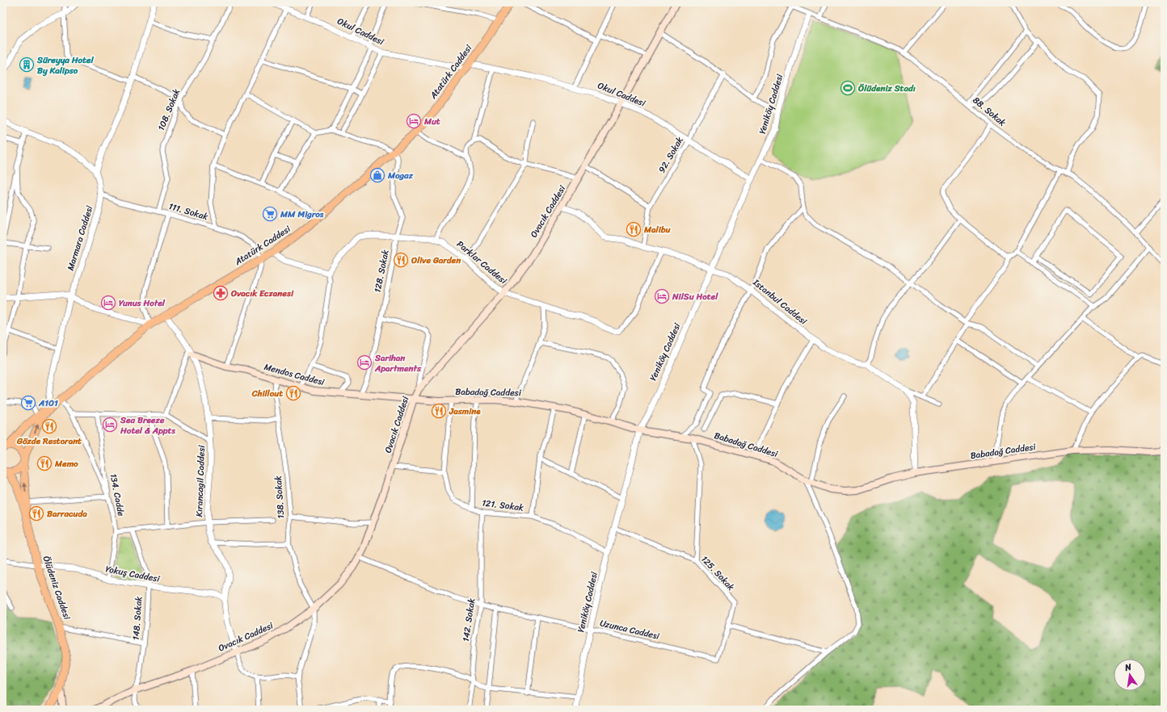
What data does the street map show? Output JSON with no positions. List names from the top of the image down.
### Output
{
  "streets": {
    "main road": [
      "Atatürk Caddesi",
      "Ovacık Caddesi",
      "Mendos Caddesi",
      "Babadağ Caddesi",
      "Ölüdeniz Caddesi"
    ],
    "street": [
      "Okul Caddesi",
      "Yeniköy Caddesi",
      "108. Sokak",
      "88. Sokak",
      "92. Sokak",
      "111. Sokak",
      "Marmara Caddesi",
      "Parklar Caddesi",
      "128. Sokak",
      "Istanbul Caddesi",
      "Kırancagil Caddesi",
      "134. Cadde",
      "138. Sokak",
      "121. Sokak",
      "125. Sokak",
      "Yokuş Caddesi",
      "148. Sokak",
      "142. Sokak",
      "Uzunca Caddesi"
    ]
  },
  "crossings": [
    ["Okul Caddesi", "Atatürk Caddesi"],
    ["Okul Caddesi", "Yeniköy Caddesi"],
    ["Okul Caddesi", "92. Sokak"],
    ["Okul Caddesi", "Ovacık Caddesi"],
    ["Atatürk Caddesi", "111. Sokak"],
    ["Atatürk Caddesi", "128. Sokak"],
    ["Atatürk Caddesi", "Kırancagil Caddesi"],
    ["Yeniköy Caddesi", "88. Sokak"],
    ["Yeniköy Caddesi", "Istanbul Caddesi"],
    ["Yeniköy Caddesi", "Babadağ Caddesi"],
    ["Yeniköy Caddesi", "121. Sokak"],
    ["Yeniköy Caddesi", "125. Sokak"],
    ["Yeniköy Caddesi", "Uzunca Caddesi"],
    ["108. Sokak", "111. Sokak"],
    ["92. Sokak", "Istanbul Caddesi"],
    ["111. Sokak", "Marmara Caddesi"],
    ["Ovacık Caddesi", "Parklar Caddesi"],
    ["Ovacık Caddesi", "Istanbul Caddesi"],
    ["Ovacık Caddesi", "Mendos Caddesi"],
    ["Ovacık Caddesi", "Babadağ Caddesi"],
    ["Ovacık Caddesi", "Kırancagil Caddesi"],
    ["Ovacık Caddesi", "138. Sokak"],
    ["Ovacık Caddesi", "148. Sokak"],
    ["Ovacık Caddesi", "Uzunca Caddesi"],
    ["Parklar Caddesi", "128. Sokak"],
    ["128. Sokak", "Mendos Caddesi"],
    ["Istanbul Caddesi", "Babadağ Caddesi"],
    ["Mendos Caddesi", "Babadağ Caddesi"],
    ["Mendos Caddesi", "Kırancagil Caddesi"],
    ["Mendos Caddesi", "138. Sokak"],
    ["Babadağ Caddesi", "121. Sokak"],
    ["Kırancagil Caddesi", "Yokuş Caddesi"],
    ["134. Cadde", "Yokuş Caddesi"],
    ["121. Sokak", "142. Sokak"],
    ["125. Sokak", "Uzunca Caddesi"],
    ["Yokuş Caddesi", "Ölüdeniz Caddesi"],
    ["Yokuş Caddesi", "148. Sokak"],
    ["142. Sokak", "Uzunca Caddesi"]
  ],
  "places": {
    "building": ["Süreyya Hotel By Kalipso"],
    "sports": ["Ölüdeniz Stadı"],
    "hotel": [
      "Mut",
      "NilSu Hotel",
      "Yunus Hotel",
      "Sarihan Apartments",
      "Sea Breeze Hotel & Appts"
    ],
    "shop": ["Mogaz"],
    "supermarket": ["MM Migros", "A101"],
    "restaurant": [
      "Malibu",
      "Olive Garden",
      "Chillout",
      "Jasmine",
      "Gözde Restorant",
      "Memo",
      "Barracuda"
    ],
    "pharmacy": ["Ovacık Eczanesi"]
  },
  "north": "top"
}
